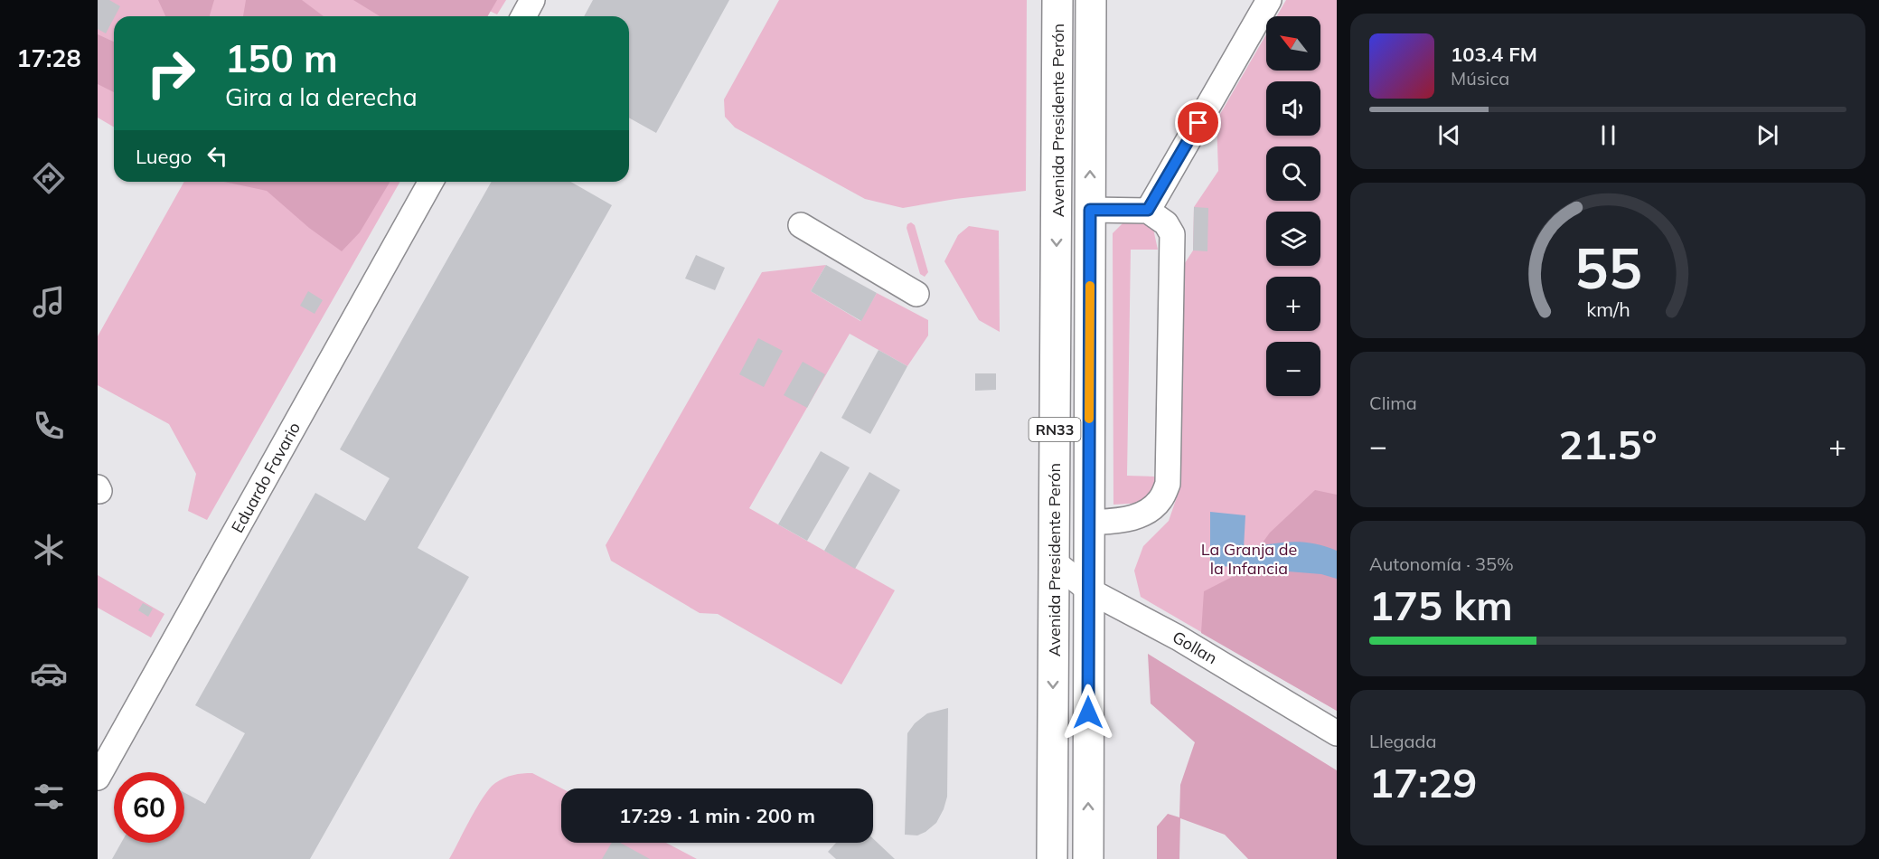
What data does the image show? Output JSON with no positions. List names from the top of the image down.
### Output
{
  "streets": {
    "main road": ["Avenida Presidente Perón", "RN33"],
    "lane": ["Eduardo Favario", "Gollan"]
  },
  "crossings": [
    ["Avenida Presidente Perón", "Gollan"]
  ],
  "parks": ["La Granja de la Infancia"],
  "north": "top left",
  "page": {
    "tabs": "17:28",
    "map_buttons": ["+", "−"],
    "turn": ["150 m", "Gira a la derecha"],
    "song": ["103.4 FM", "Música"],
    "then": "Luego",
    "tile": [
      "Clima",
      ["Autonomía · 35%", "175 km"],
      ["Llegada", "17:29"]
    ],
    "heat": ["−", "21.5°", "+"],
    "limit": "60",
    "trip": "17:29 · 1 min · 200 m",
    "gauge": ["55", "km/h"]
  }
}
